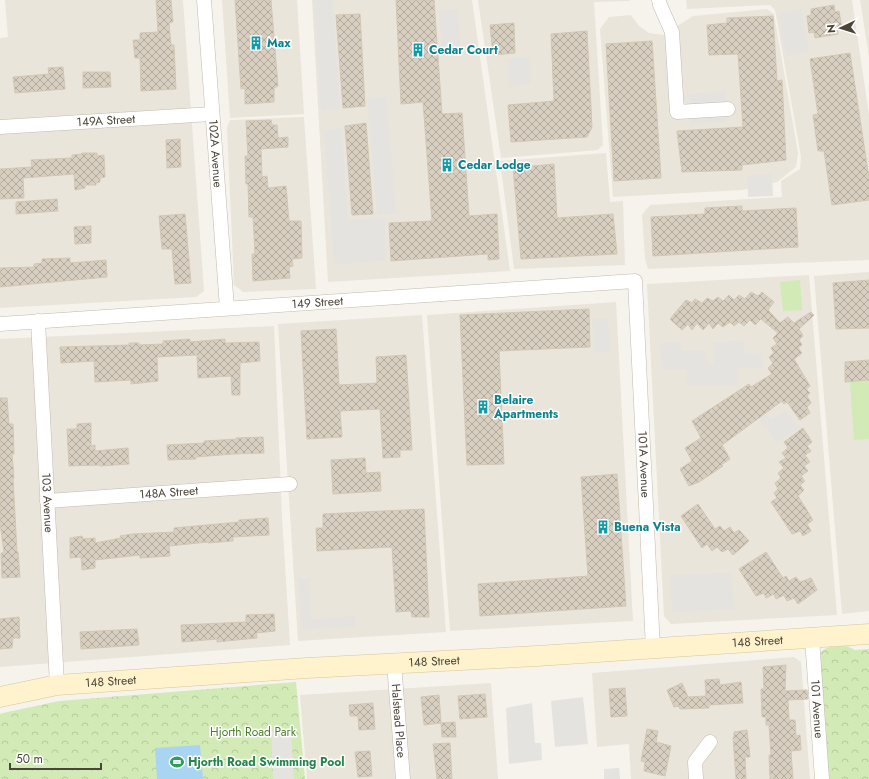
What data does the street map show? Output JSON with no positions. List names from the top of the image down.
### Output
{
  "streets": {
    "main road": ["148 Street"],
    "street": [
      "149A Street",
      "102A Avenue",
      "149 Street",
      "101A Avenue",
      "148A Street",
      "103 Avenue",
      "101 Avenue",
      "Halstead Place"
    ]
  },
  "crossings": [
    ["149A Street", "102A Avenue"],
    ["102A Avenue", "149 Street"],
    ["149 Street", "101A Avenue"],
    ["149 Street", "103 Avenue"],
    ["101A Avenue", "148 Street"],
    ["148A Street", "103 Avenue"],
    ["103 Avenue", "148 Street"],
    ["148 Street", "101 Avenue"],
    ["148 Street", "Halstead Place"]
  ],
  "parks": ["Hjorth Road Park"],
  "places": {
    "building": [
      "Max",
      "Cedar Court",
      "Cedar Lodge",
      "Belaire Apartments",
      "Buena Vista"
    ],
    "sports": ["Hjorth Road Swimming Pool"]
  },
  "scale_bar": "50 m",
  "north": "left"
}
